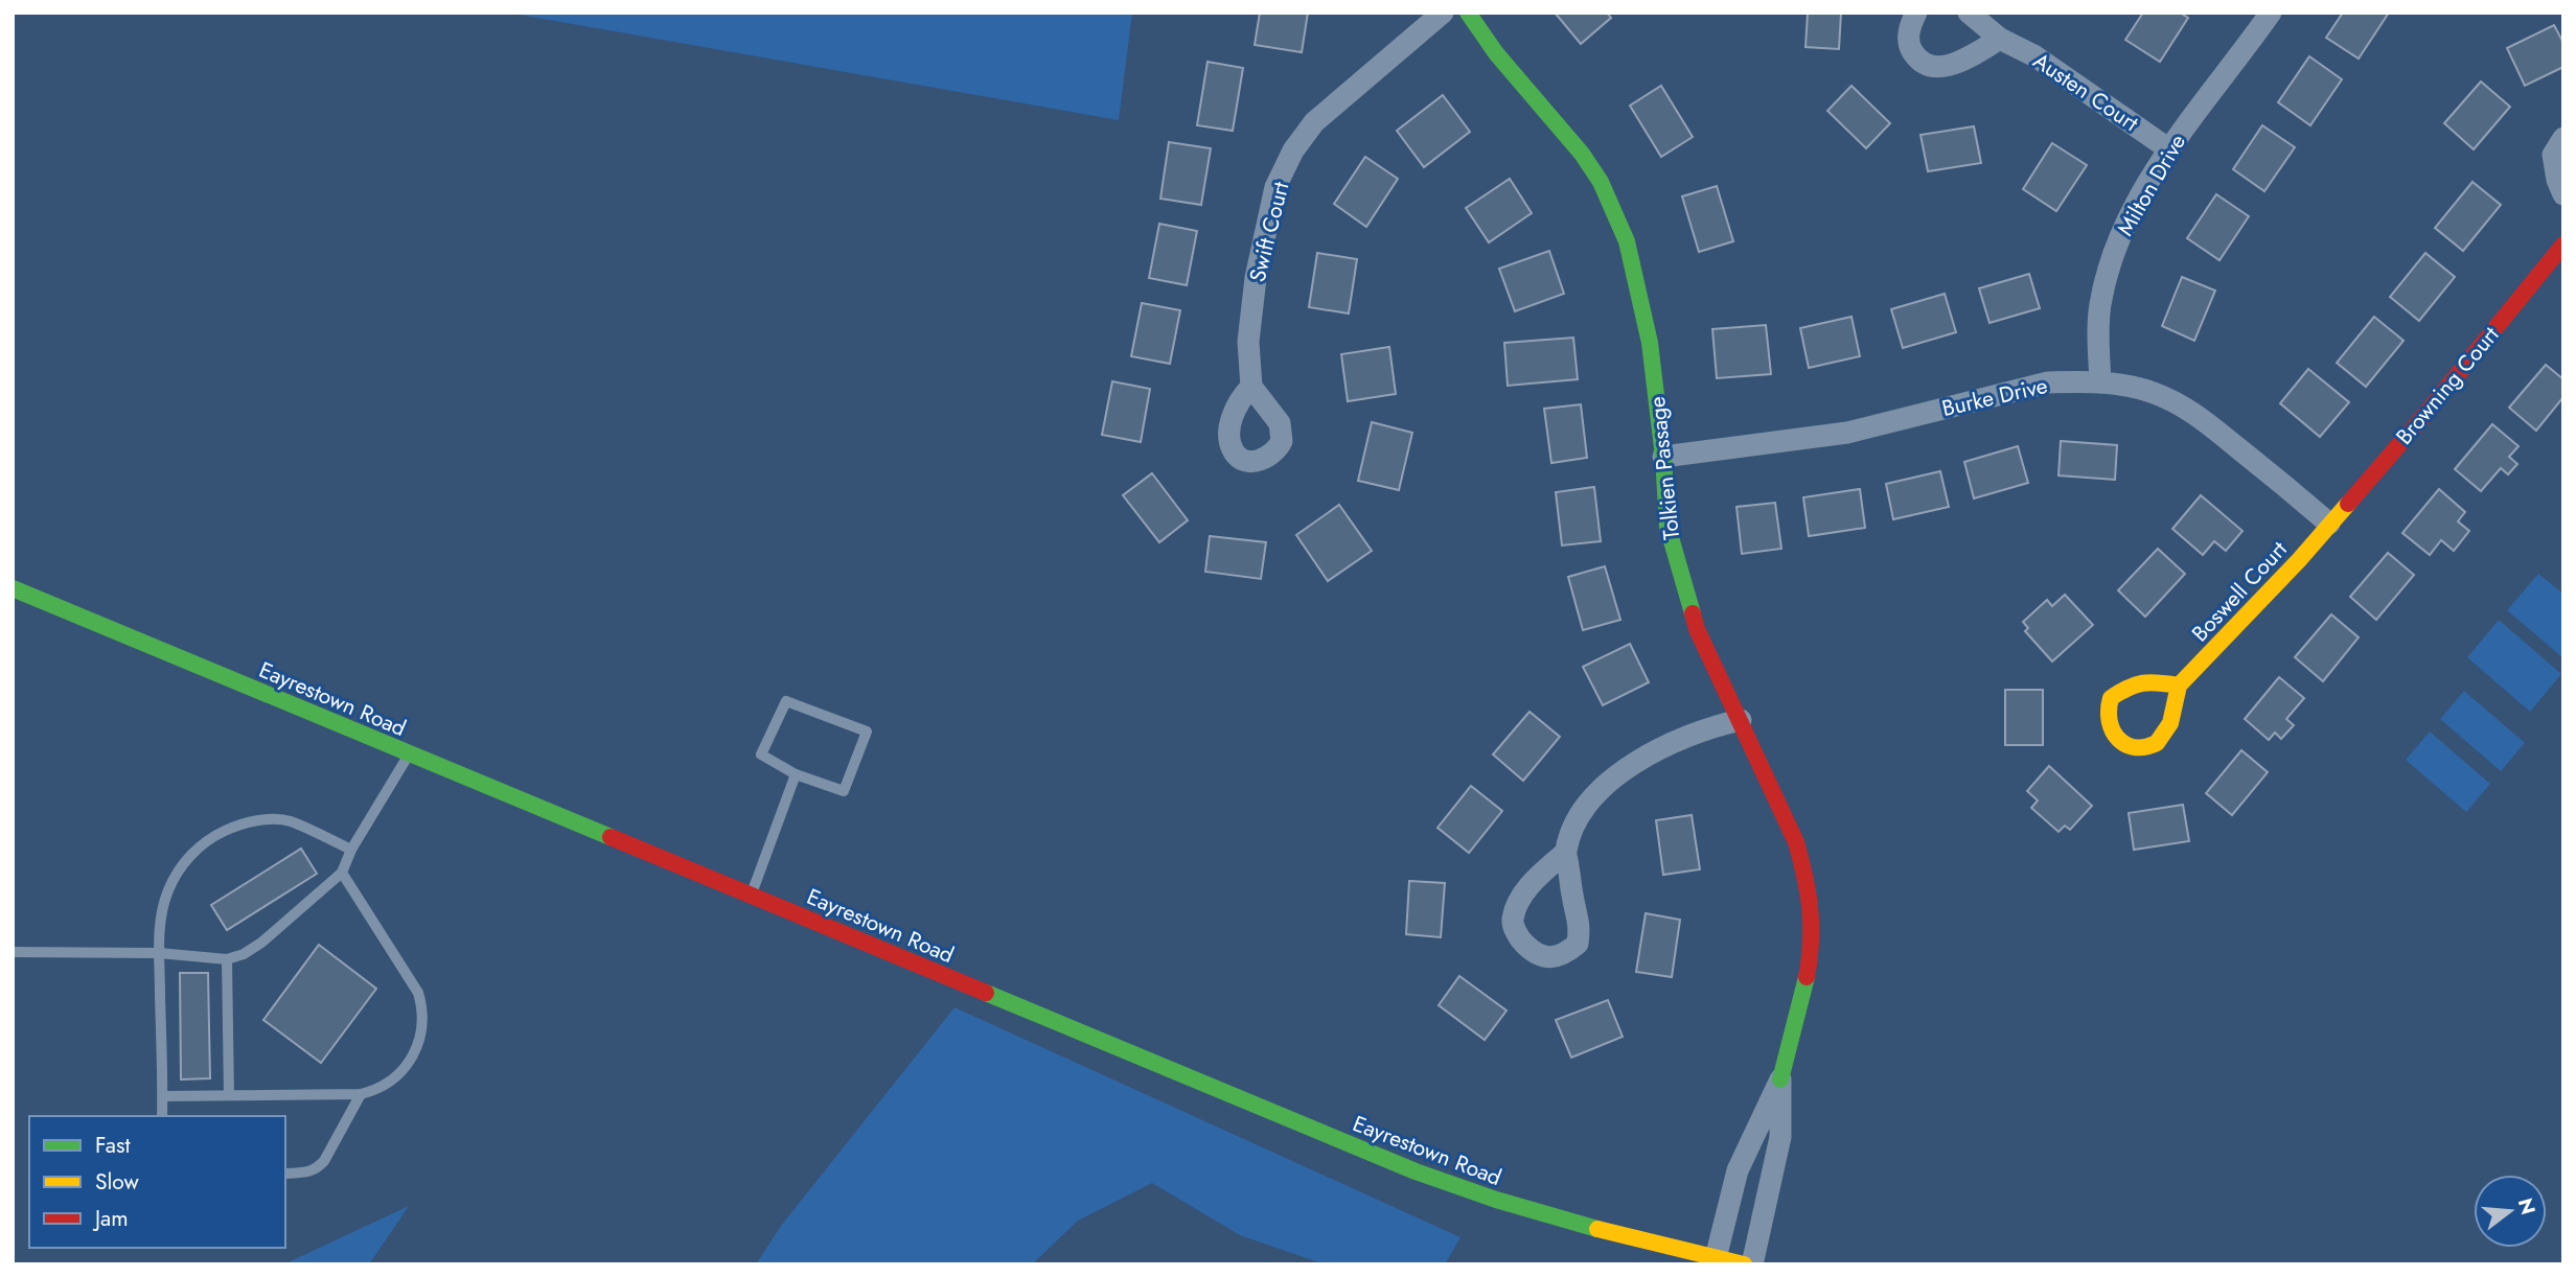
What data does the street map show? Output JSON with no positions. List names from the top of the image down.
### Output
{
  "streets": {
    "street": [
      "Austen Court",
      "Milton Drive",
      "Swift Court",
      "Browning Court",
      "Burke Drive",
      "Tolkien Passage",
      "Boswell Court",
      "Eayrestown Road"
    ]
  },
  "crossings": [
    ["Austen Court", "Milton Drive"],
    ["Milton Drive", "Burke Drive"],
    ["Browning Court", "Burke Drive"],
    ["Browning Court", "Boswell Court"],
    ["Burke Drive", "Tolkien Passage"],
    ["Burke Drive", "Boswell Court"],
    ["Tolkien Passage", "Eayrestown Road"]
  ],
  "legend": ["Fast", "Slow", "Jam"],
  "north": "right"
}
